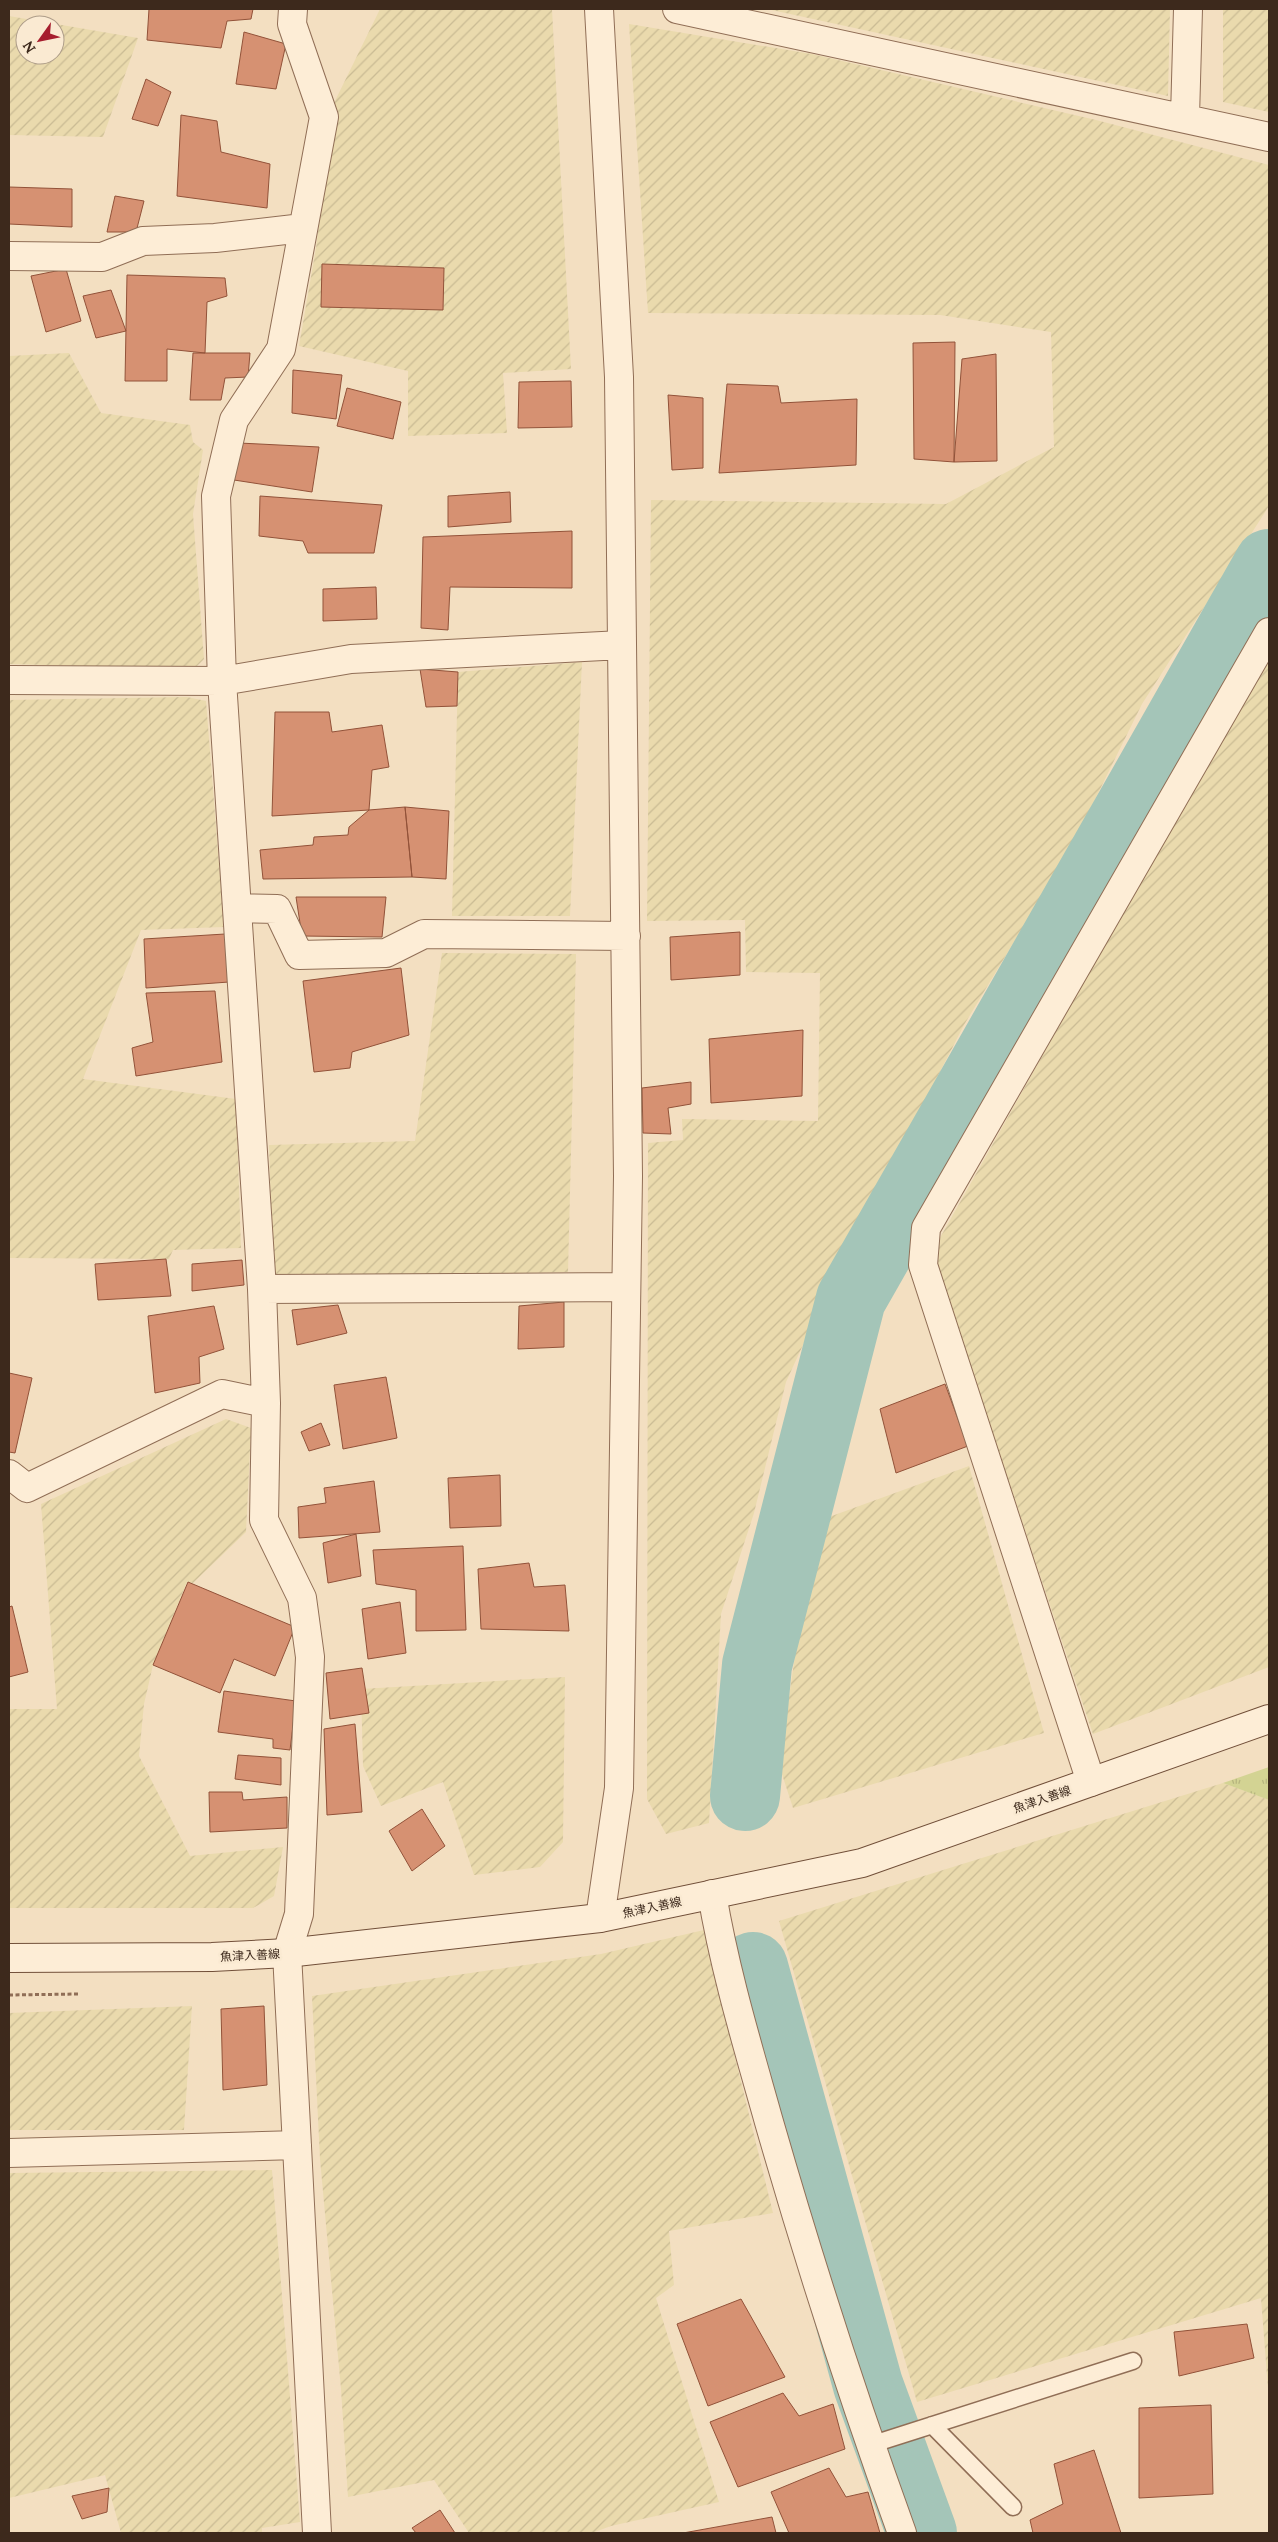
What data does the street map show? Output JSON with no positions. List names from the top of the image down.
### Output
{
  "streets": {
    "street": ["魚津入善線"]
  },
  "north": "bottom left"
}
